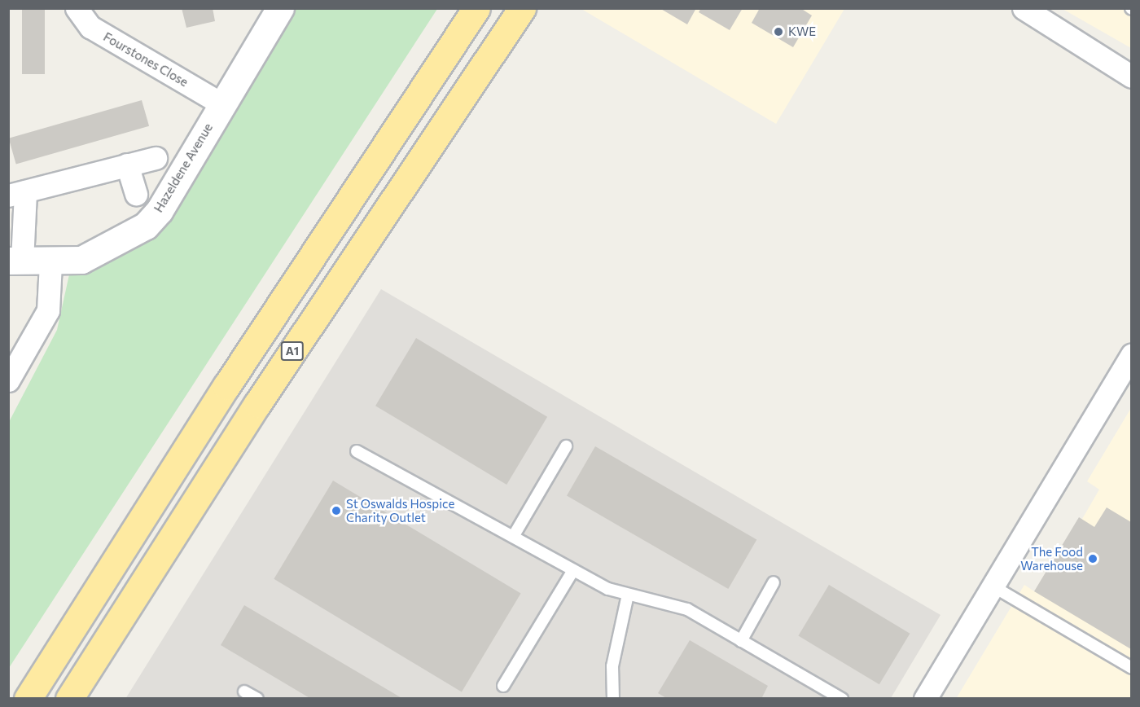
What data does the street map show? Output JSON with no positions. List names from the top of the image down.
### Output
{
  "streets": {
    "highway": ["A1"],
    "street": ["Fourstones Close", "Hazeldene Avenue"]
  },
  "crossings": [
    ["Fourstones Close", "Hazeldene Avenue"]
  ],
  "places": ["KWE", "St Oswalds Hospice Charity Outlet", "The Food Warehouse"]
}
